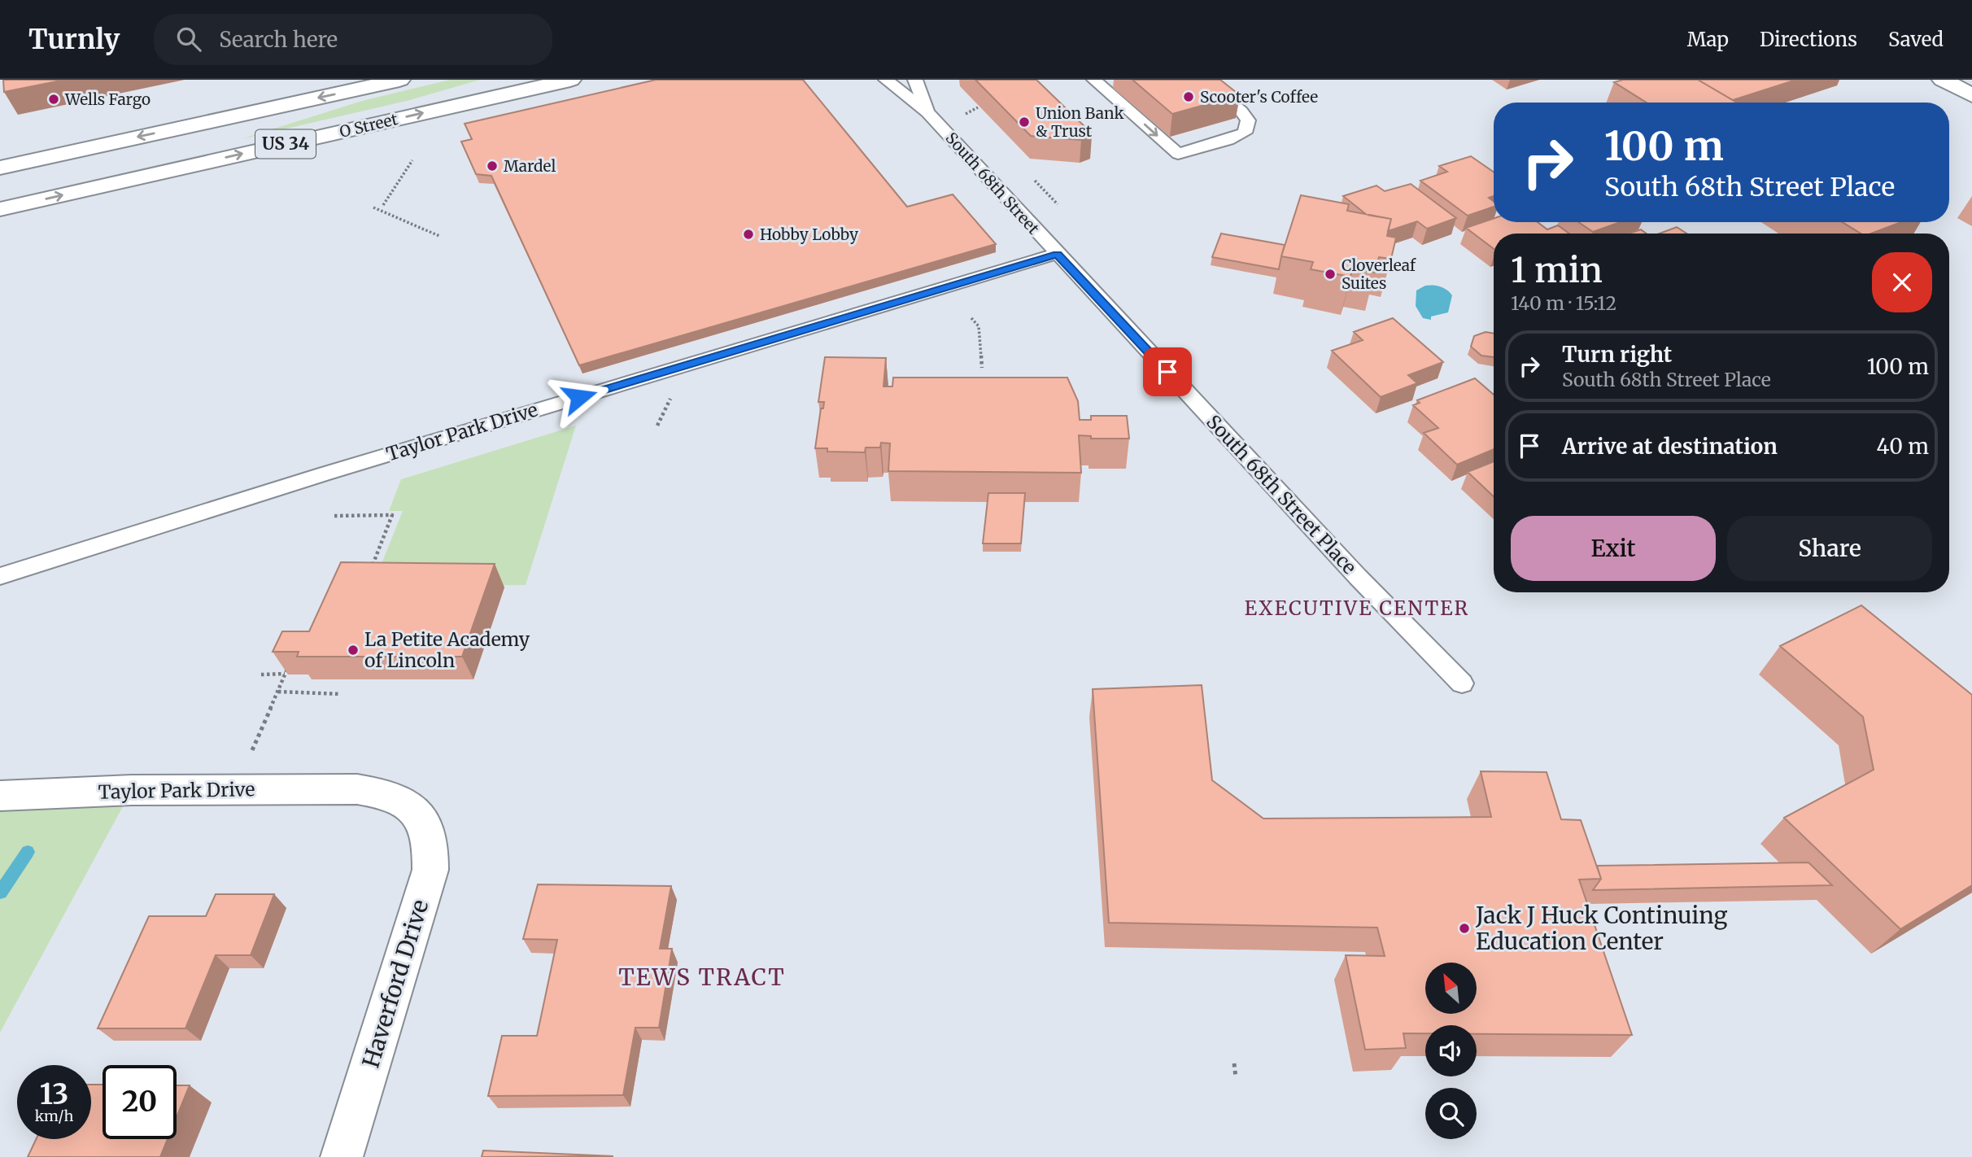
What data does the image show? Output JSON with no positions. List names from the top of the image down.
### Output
{
  "streets": {
    "main road": [
      "O Street",
      "US 34",
      "Taylor Park Drive",
      "Haverford Drive"
    ],
    "lane": ["South 68th Street", "South 68th Street Place"]
  },
  "crossings": [
    ["South 68th Street", "Taylor Park Drive"],
    ["South 68th Street", "South 68th Street Place"],
    ["Taylor Park Drive", "South 68th Street Place"],
    ["Taylor Park Drive", "Haverford Drive"]
  ],
  "districts": ["EXECUTIVE CENTER", "TEWS TRACT"],
  "places": [
    "Scooter's Coffee",
    "Wells Fargo",
    "Union Bank & Trust",
    "Mardel",
    "Hobby Lobby",
    "Cloverleaf Suites",
    "La Petite Academy of Lincoln",
    "Jack J Huck Continuing Education Center"
  ],
  "north": "top left",
  "page": {
    "header": "Turnly",
    "search": "Search here",
    "nav": ["Map", "Directions", "Saved"],
    "turn": ["100 m", "South 68th Street Place"],
    "heading": ["1 min", "140 m · 15:12"],
    "list": [
      {
        "name": "Turn right",
        "note": "South 68th Street Place",
        "value": "100 m"
      },
      {
        "name": "Arrive at destination",
        "value": "40 m"
      }
    ],
    "buttons": ["Exit", "Share"],
    "speed": "13 km/h",
    "limit": "20"
  }
}
